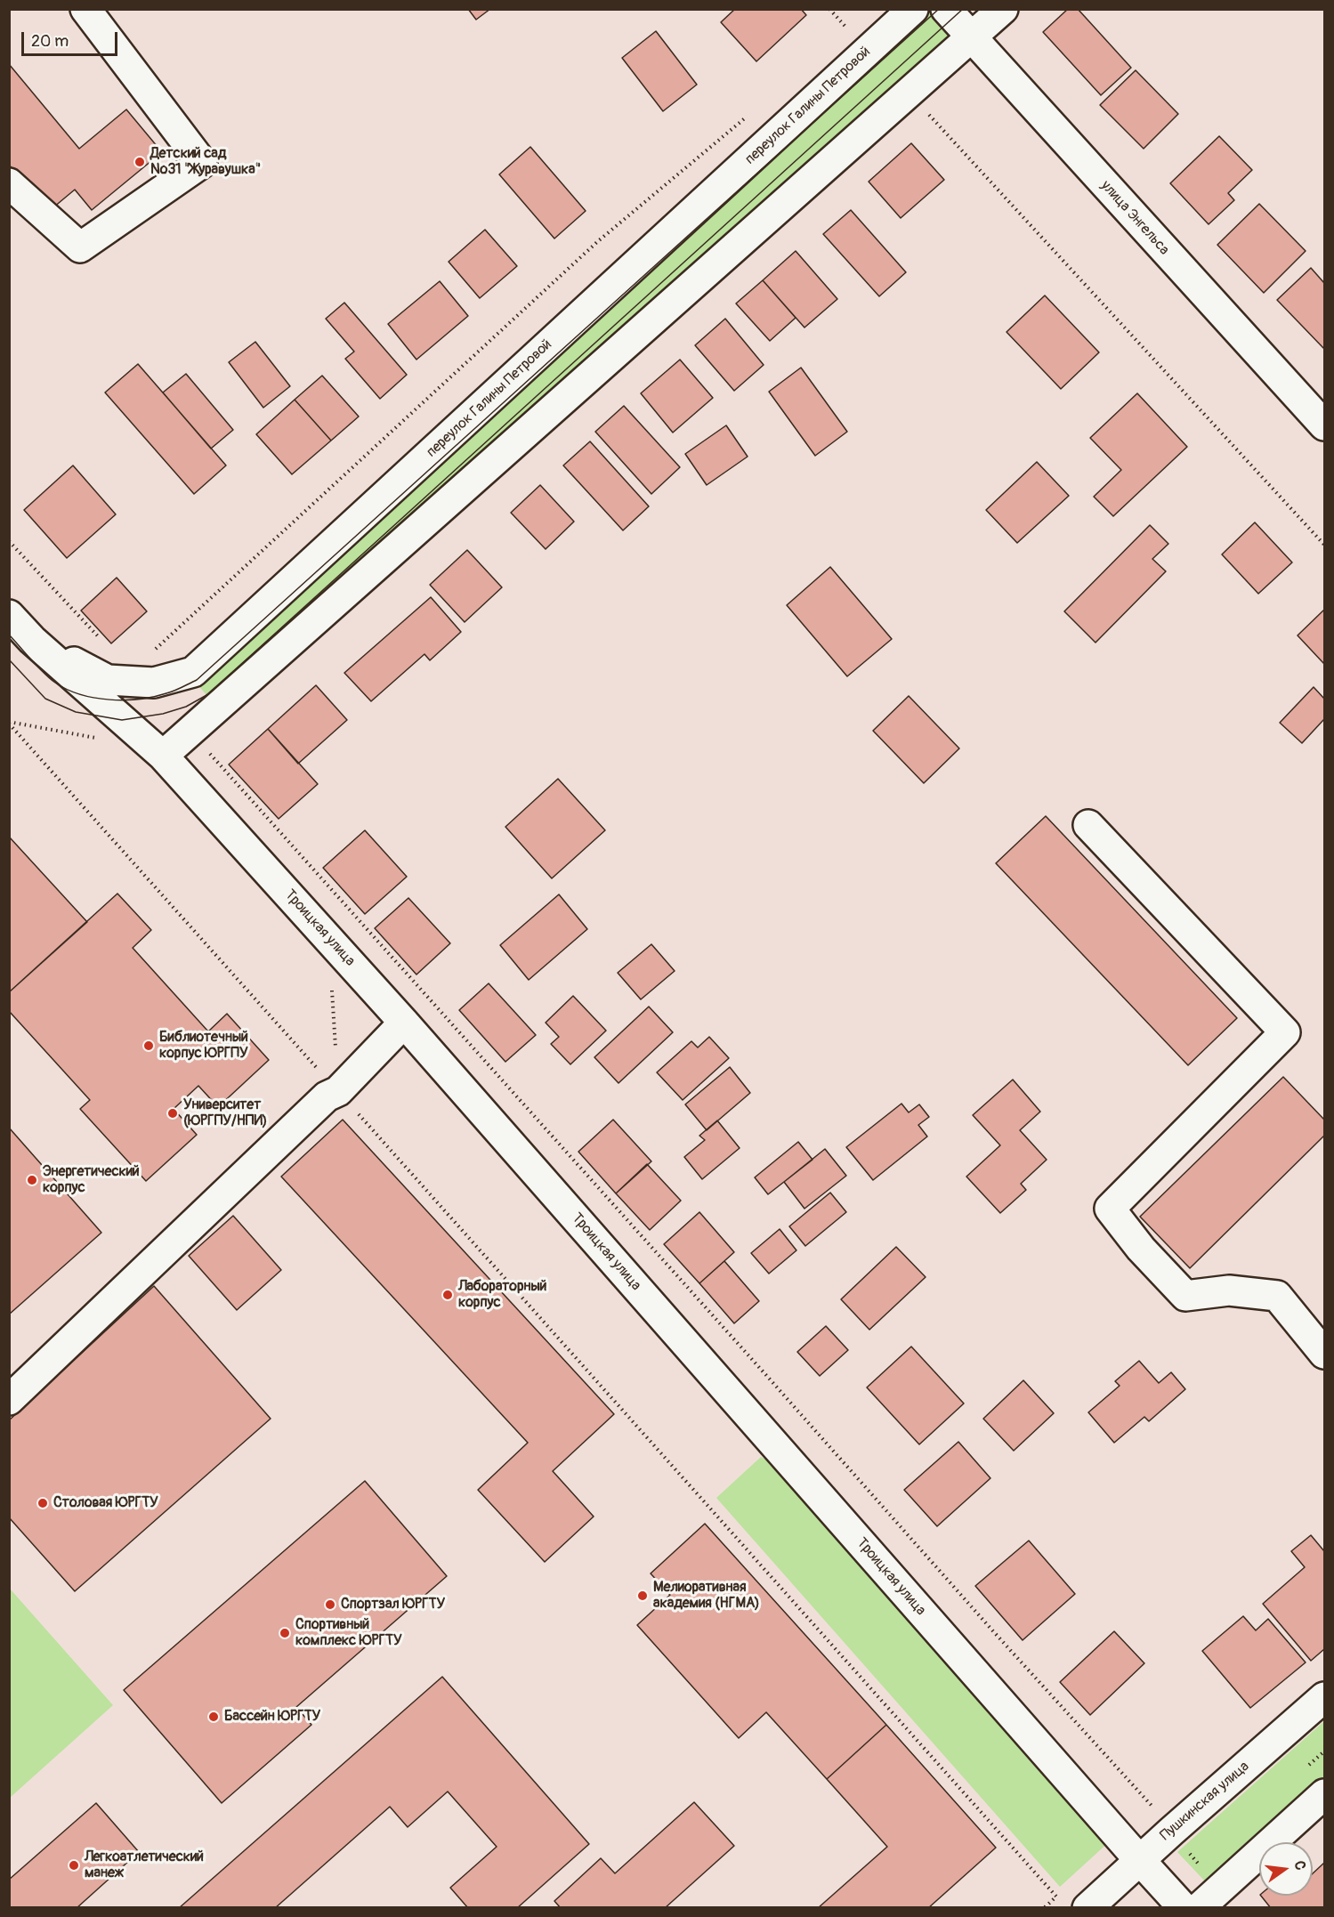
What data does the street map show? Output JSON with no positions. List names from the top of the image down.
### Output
{
  "streets": {
    "street": [
      "переулок Галины Петровой",
      "улица Энгельса",
      "Троицкая улица",
      "Пушкинская улица"
    ]
  },
  "crossings": [
    ["переулок Галины Петровой", "Троицкая улица"],
    ["Троицкая улица", "Пушкинская улица"]
  ],
  "places": [
    "Детский сад №31 \"Журавушка\"",
    "Библиотечный корпус ЮРГПУ",
    "Университет (ЮРГПУ/НПИ)",
    "Энергетический корпус",
    "Лабораторный корпус",
    "Столовая ЮРГТУ",
    "Мелиоративная академия (НГМА)",
    "Спортзал ЮРГТУ",
    "Спортивный комплекс ЮРГТУ",
    "Бассейн ЮРГТУ",
    "Легкоатлетический манеж"
  ],
  "scale_bar": "20 m",
  "north": "right"
}
